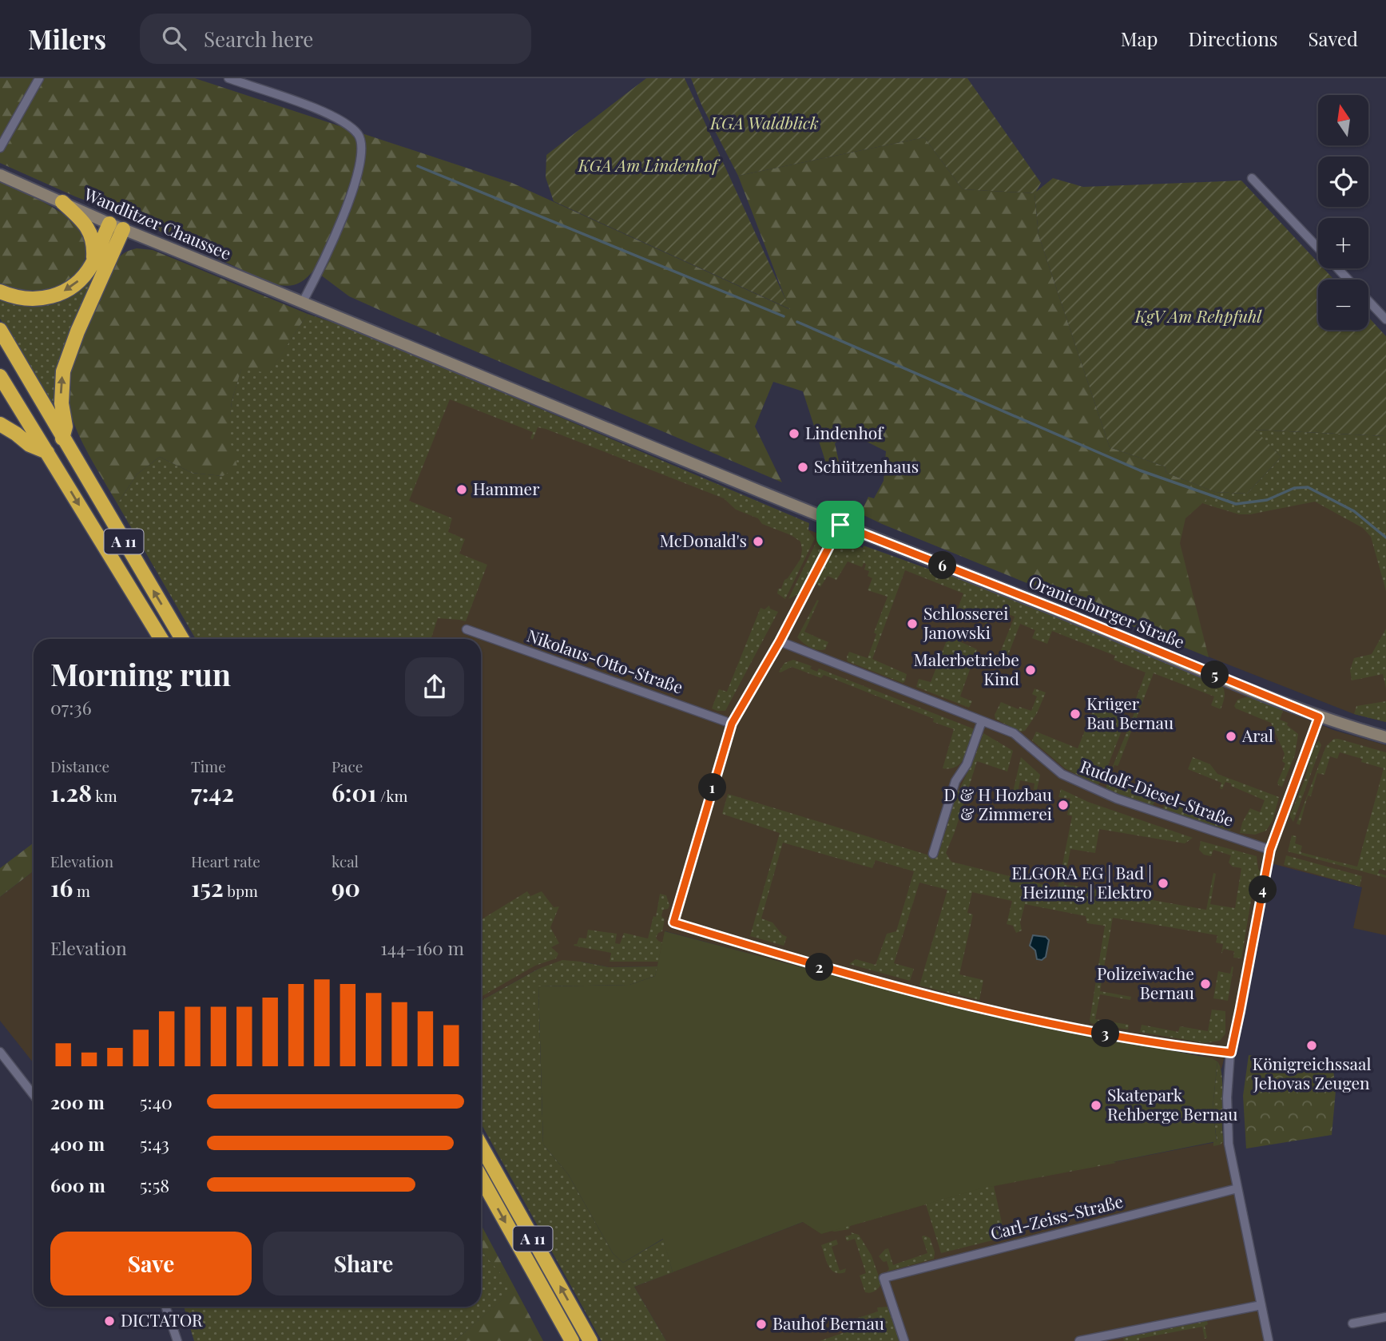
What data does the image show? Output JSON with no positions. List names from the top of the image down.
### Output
{
  "streets": {
    "highway": ["A 11"],
    "main road": ["Wandlitzer Chaussee", "Oranienburger Straße"],
    "street": ["Nikolaus-Otto-Straße", "Rudolf-Diesel-Straße", "Carl-Zeiss-Straße"]
  },
  "crossings": [
    ["Wandlitzer Chaussee", "Oranienburger Straße"]
  ],
  "parks": ["KGA Waldblick", "KGA Am Lindenhof", "KgV Am Rehpfuhl"],
  "places": [
    "Lindenhof",
    "Schützenhaus",
    "Hammer",
    "McDonald's",
    "Schlosserei Janowski",
    "Malerbetriebe Kind",
    "Krüger Bau Bernau",
    "Aral",
    "D & H Hozbau & Zimmerei",
    "ELGORA EG | Bad | Heizung | Elektro",
    "Polizeiwache Bernau",
    "Königreichssaal Jehovas Zeugen",
    "Skatepark Rehberge Bernau",
    "DICTATOR",
    "Bauhof Bernau"
  ],
  "north": "top",
  "page": {
    "header": "Milers",
    "search": "Search here",
    "nav": ["Map", "Directions", "Saved"],
    "map_buttons": ["+", "−"],
    "pins": [
      "6",
      "5",
      "1",
      "4",
      "2",
      "3"
    ],
    "heading": ["Morning run", "07:36"],
    "stats": [
      ["Distance", "1.28 km"],
      ["Time", "7:42"],
      ["Pace", "6:01 /km"],
      ["Elevation", "16 m"],
      ["Heart rate", "152 bpm"],
      ["kcal", "90"]
    ],
    "chart": ["Elevation", "144–160 m"],
    "list": [
      {
        "name": "200 m",
        "note": "5:40"
      },
      {
        "name": "400 m",
        "note": "5:43"
      },
      {
        "name": "600 m",
        "note": "5:58"
      }
    ],
    "buttons": ["Save", "Share"]
  }
}
